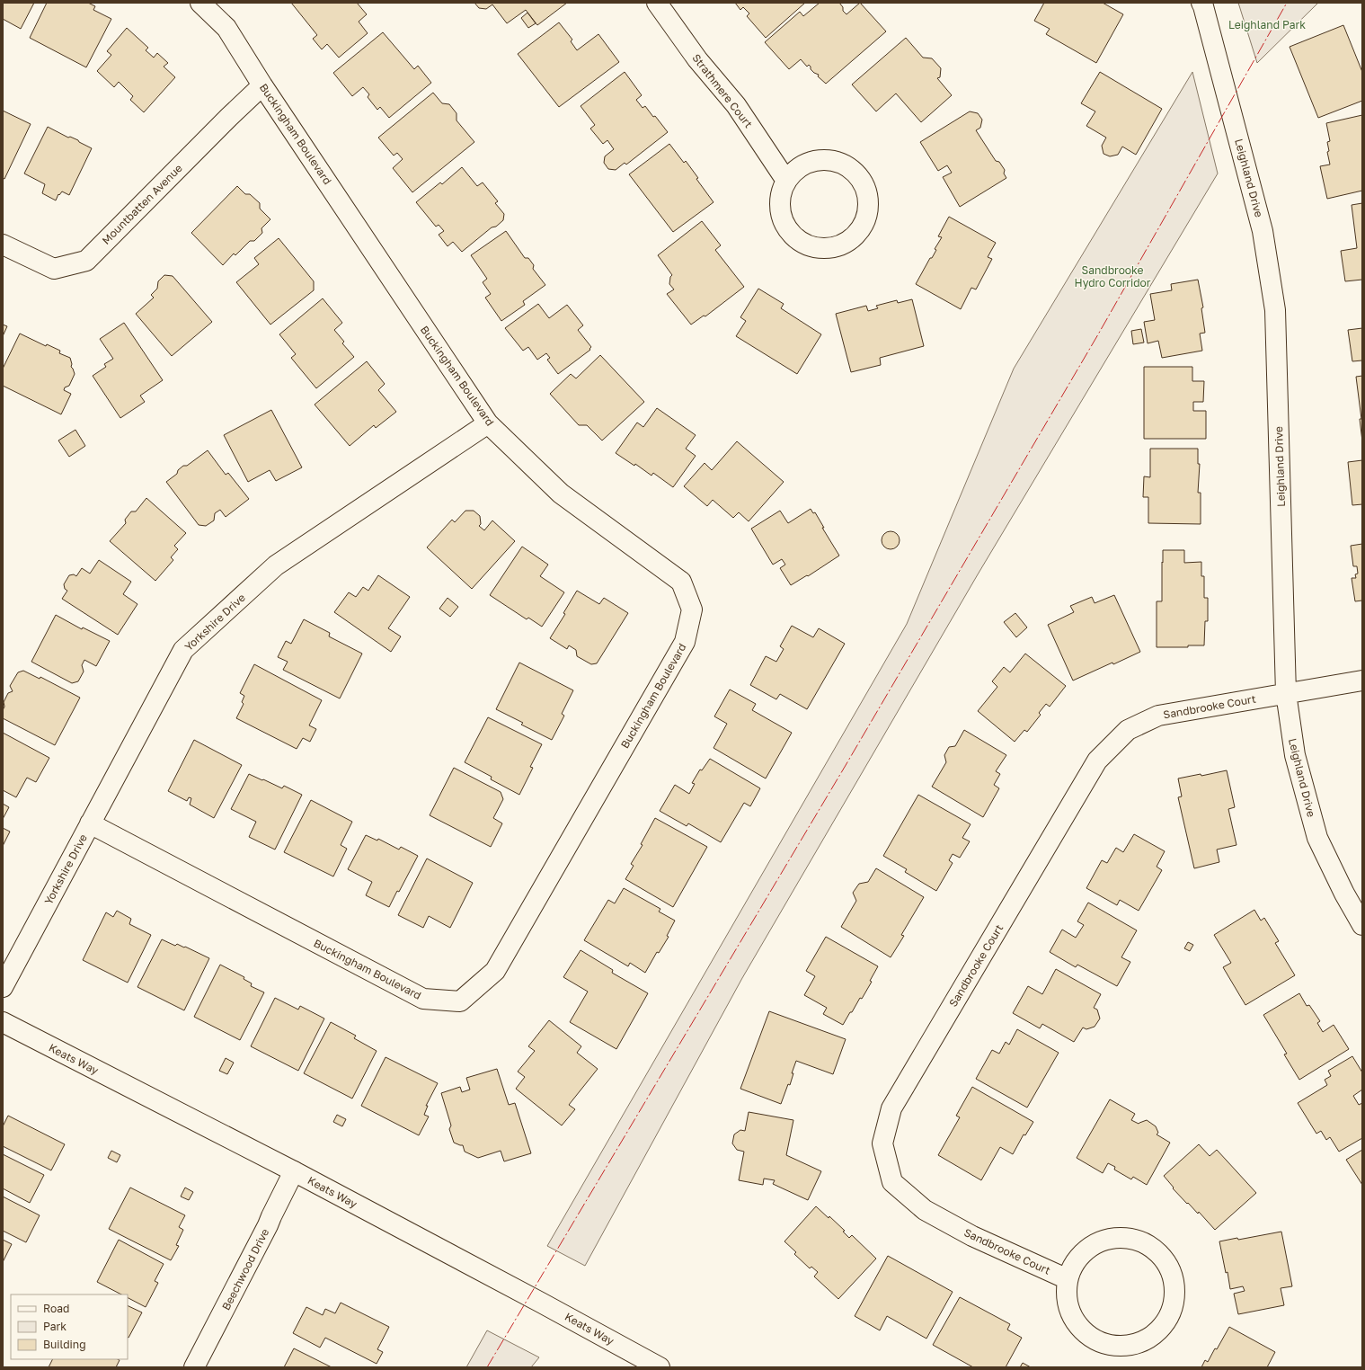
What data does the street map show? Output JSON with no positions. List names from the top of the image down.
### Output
{
  "streets": {
    "street": [
      "Strathmere Court",
      "Buckingham Boulevard",
      "Leighland Drive",
      "Mountbatten Avenue",
      "Yorkshire Drive",
      "Sandbrooke Court",
      "Keats Way",
      "Beechwood Drive"
    ]
  },
  "crossings": [
    ["Buckingham Boulevard", "Mountbatten Avenue"],
    ["Buckingham Boulevard", "Yorkshire Drive"],
    ["Leighland Drive", "Sandbrooke Court"],
    ["Keats Way", "Beechwood Drive"]
  ],
  "parks": ["Leighland Park", "Sandbrooke Hydro Corridor"],
  "legend": ["Road", "Park", "Building"]
}
